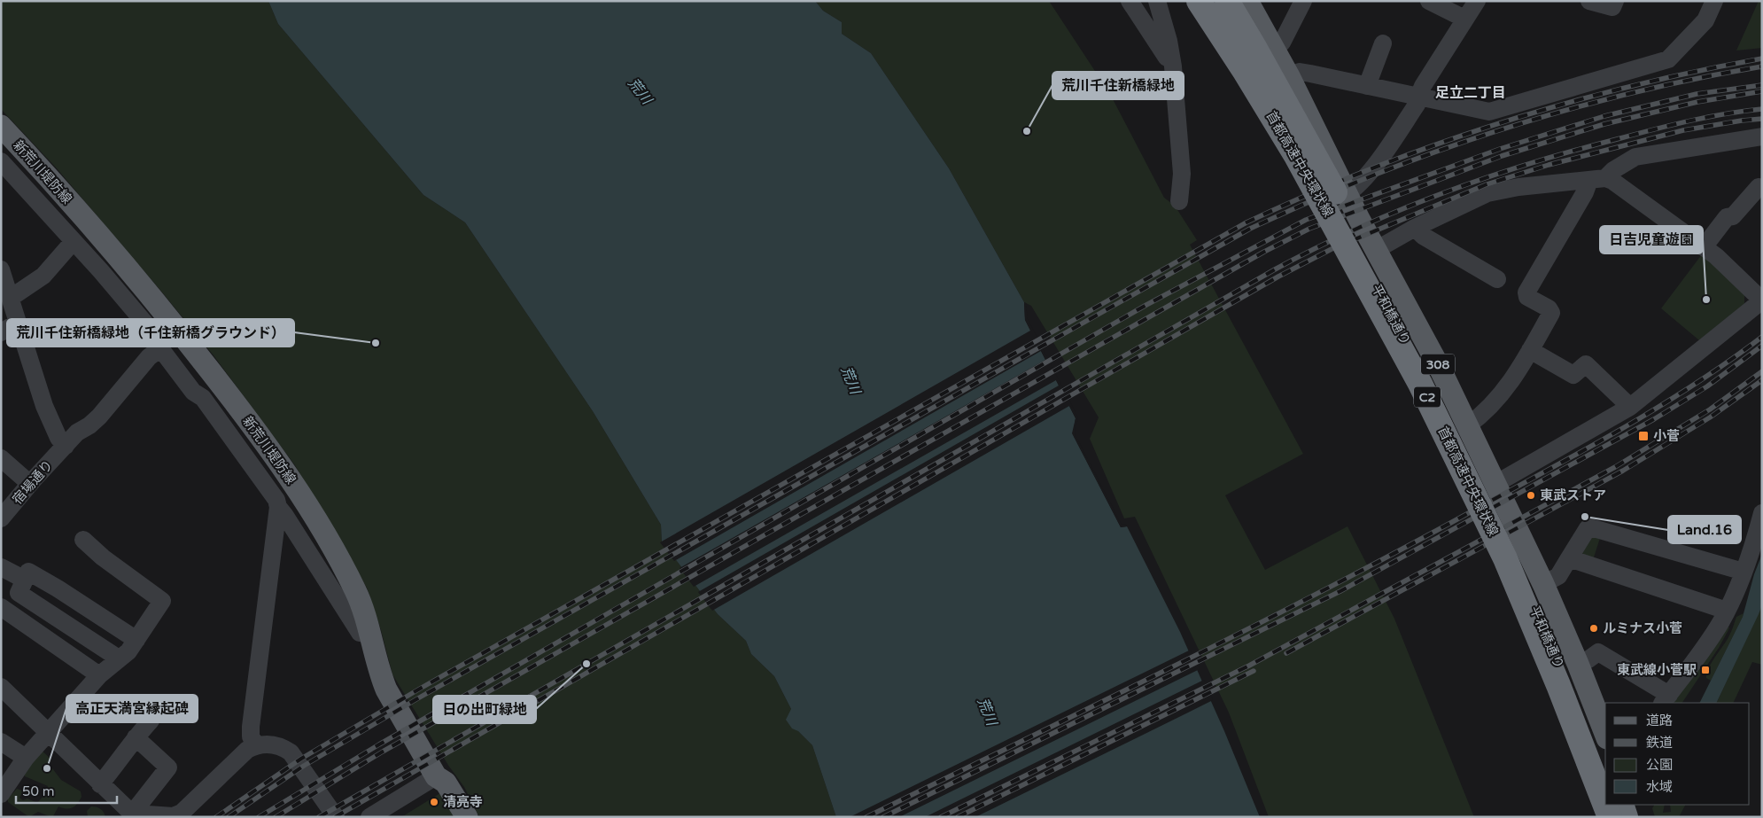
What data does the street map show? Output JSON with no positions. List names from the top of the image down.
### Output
{
  "streets": {
    "highway": ["首都高速中央環状線", "C2"],
    "main road": ["新荒川堤防線", "平和橋通り", "308"],
    "street": ["宿場通り"]
  },
  "districts": ["足立二丁目"],
  "water": ["荒川"],
  "places": {
    "other": [
      "荒川千住新橋緑地",
      "日吉児童遊園",
      "荒川千住新橋緑地（千住新橋グラウンド）",
      "東武ストア",
      "Land.16",
      "ルミナス小菅",
      "日の出町緑地",
      "高正天満宮縁起碑",
      "清亮寺"
    ],
    "transit": ["小菅", "東武線小菅駅"]
  },
  "legend": [
    "道路",
    "鉄道",
    "公園",
    "水域"
  ],
  "scale_bar": "50 m"
}
